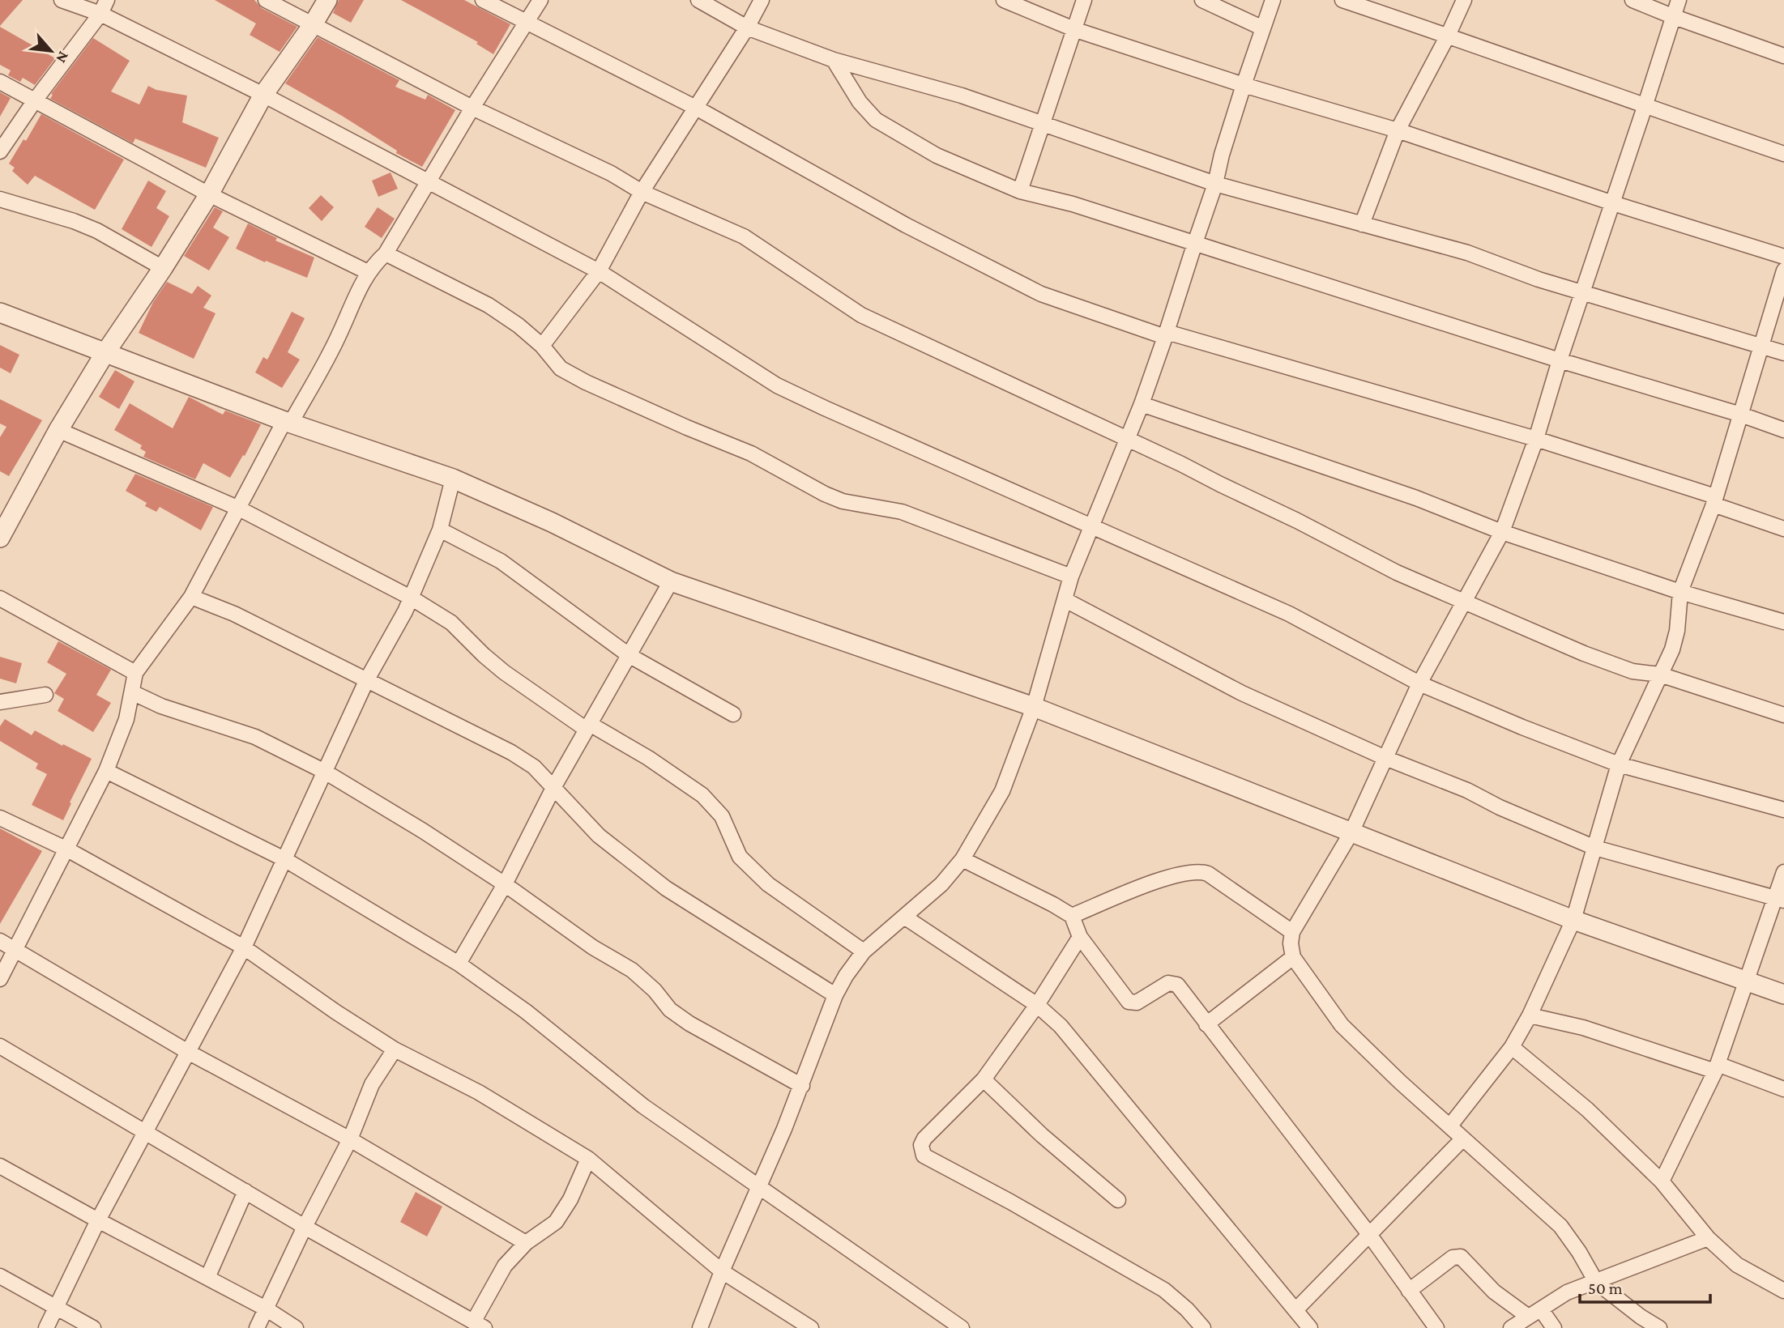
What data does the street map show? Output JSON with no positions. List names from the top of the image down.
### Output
{
  "scale_bar": "50 m",
  "north": "bottom right"
}
